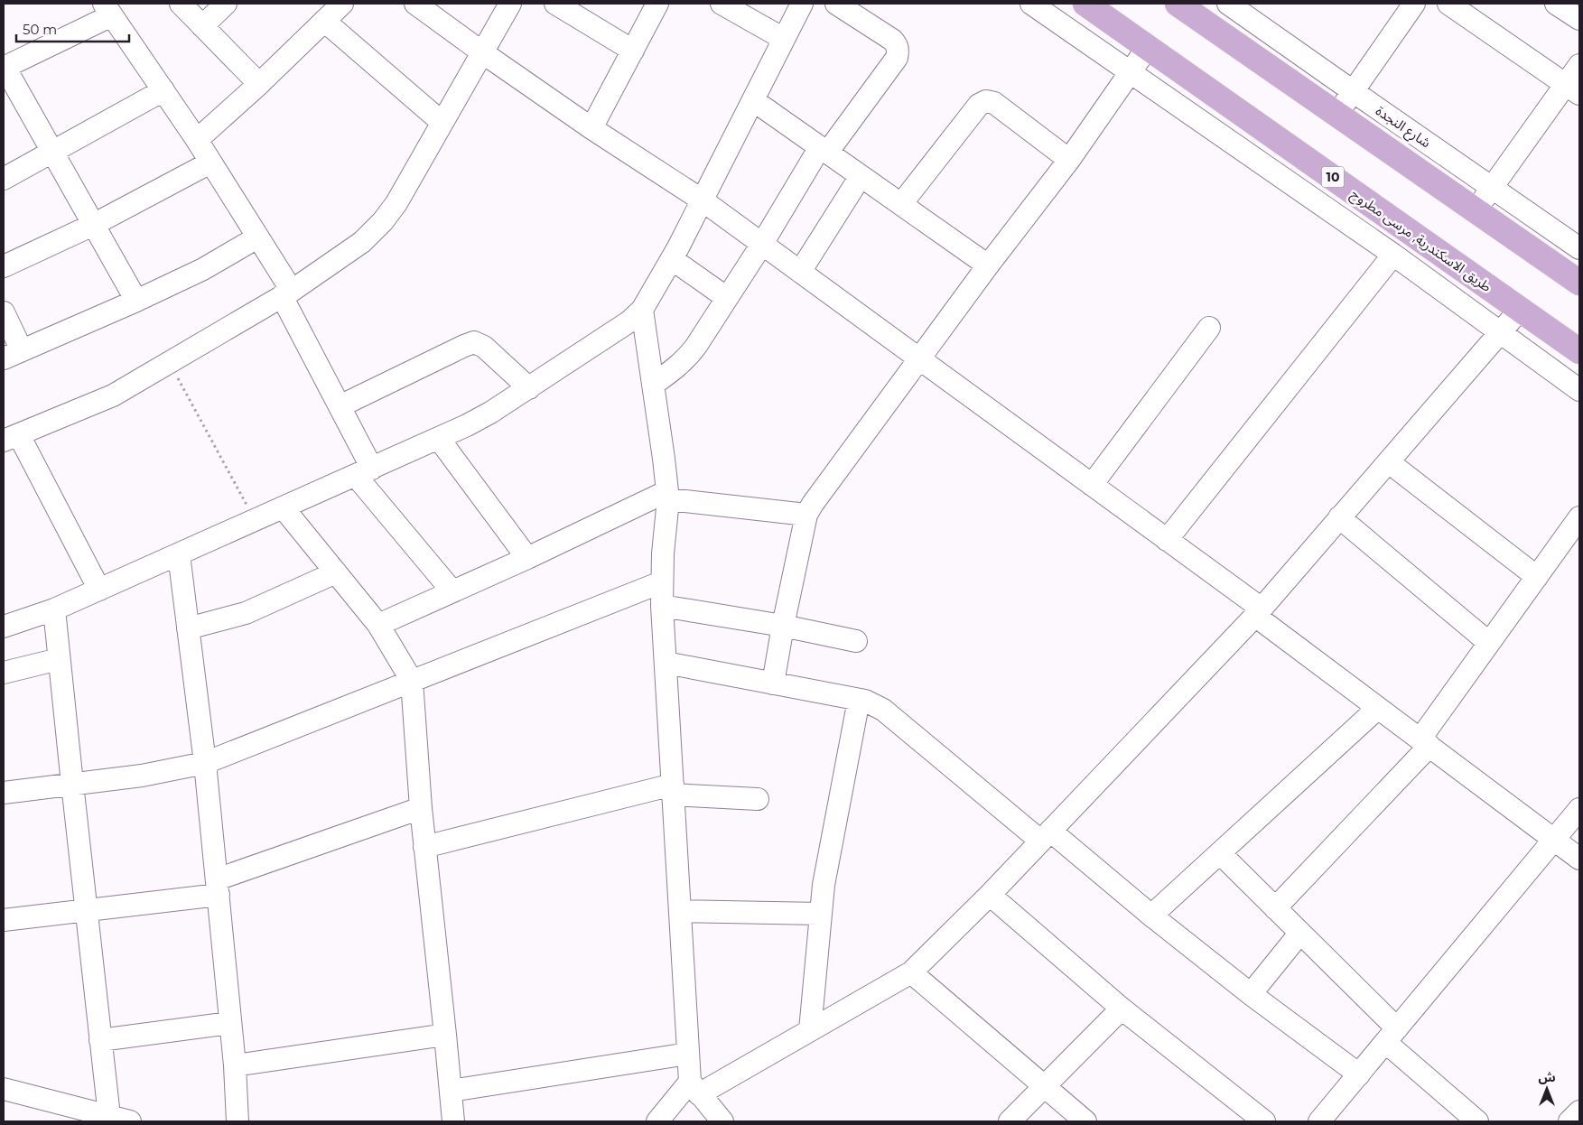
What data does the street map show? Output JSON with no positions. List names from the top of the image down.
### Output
{
  "streets": {
    "main road": ["10", "طريق الاسكندرية, مرسى مطروح"],
    "street": ["شارع النجدة"]
  },
  "scale_bar": "50 m",
  "north": "top"
}
